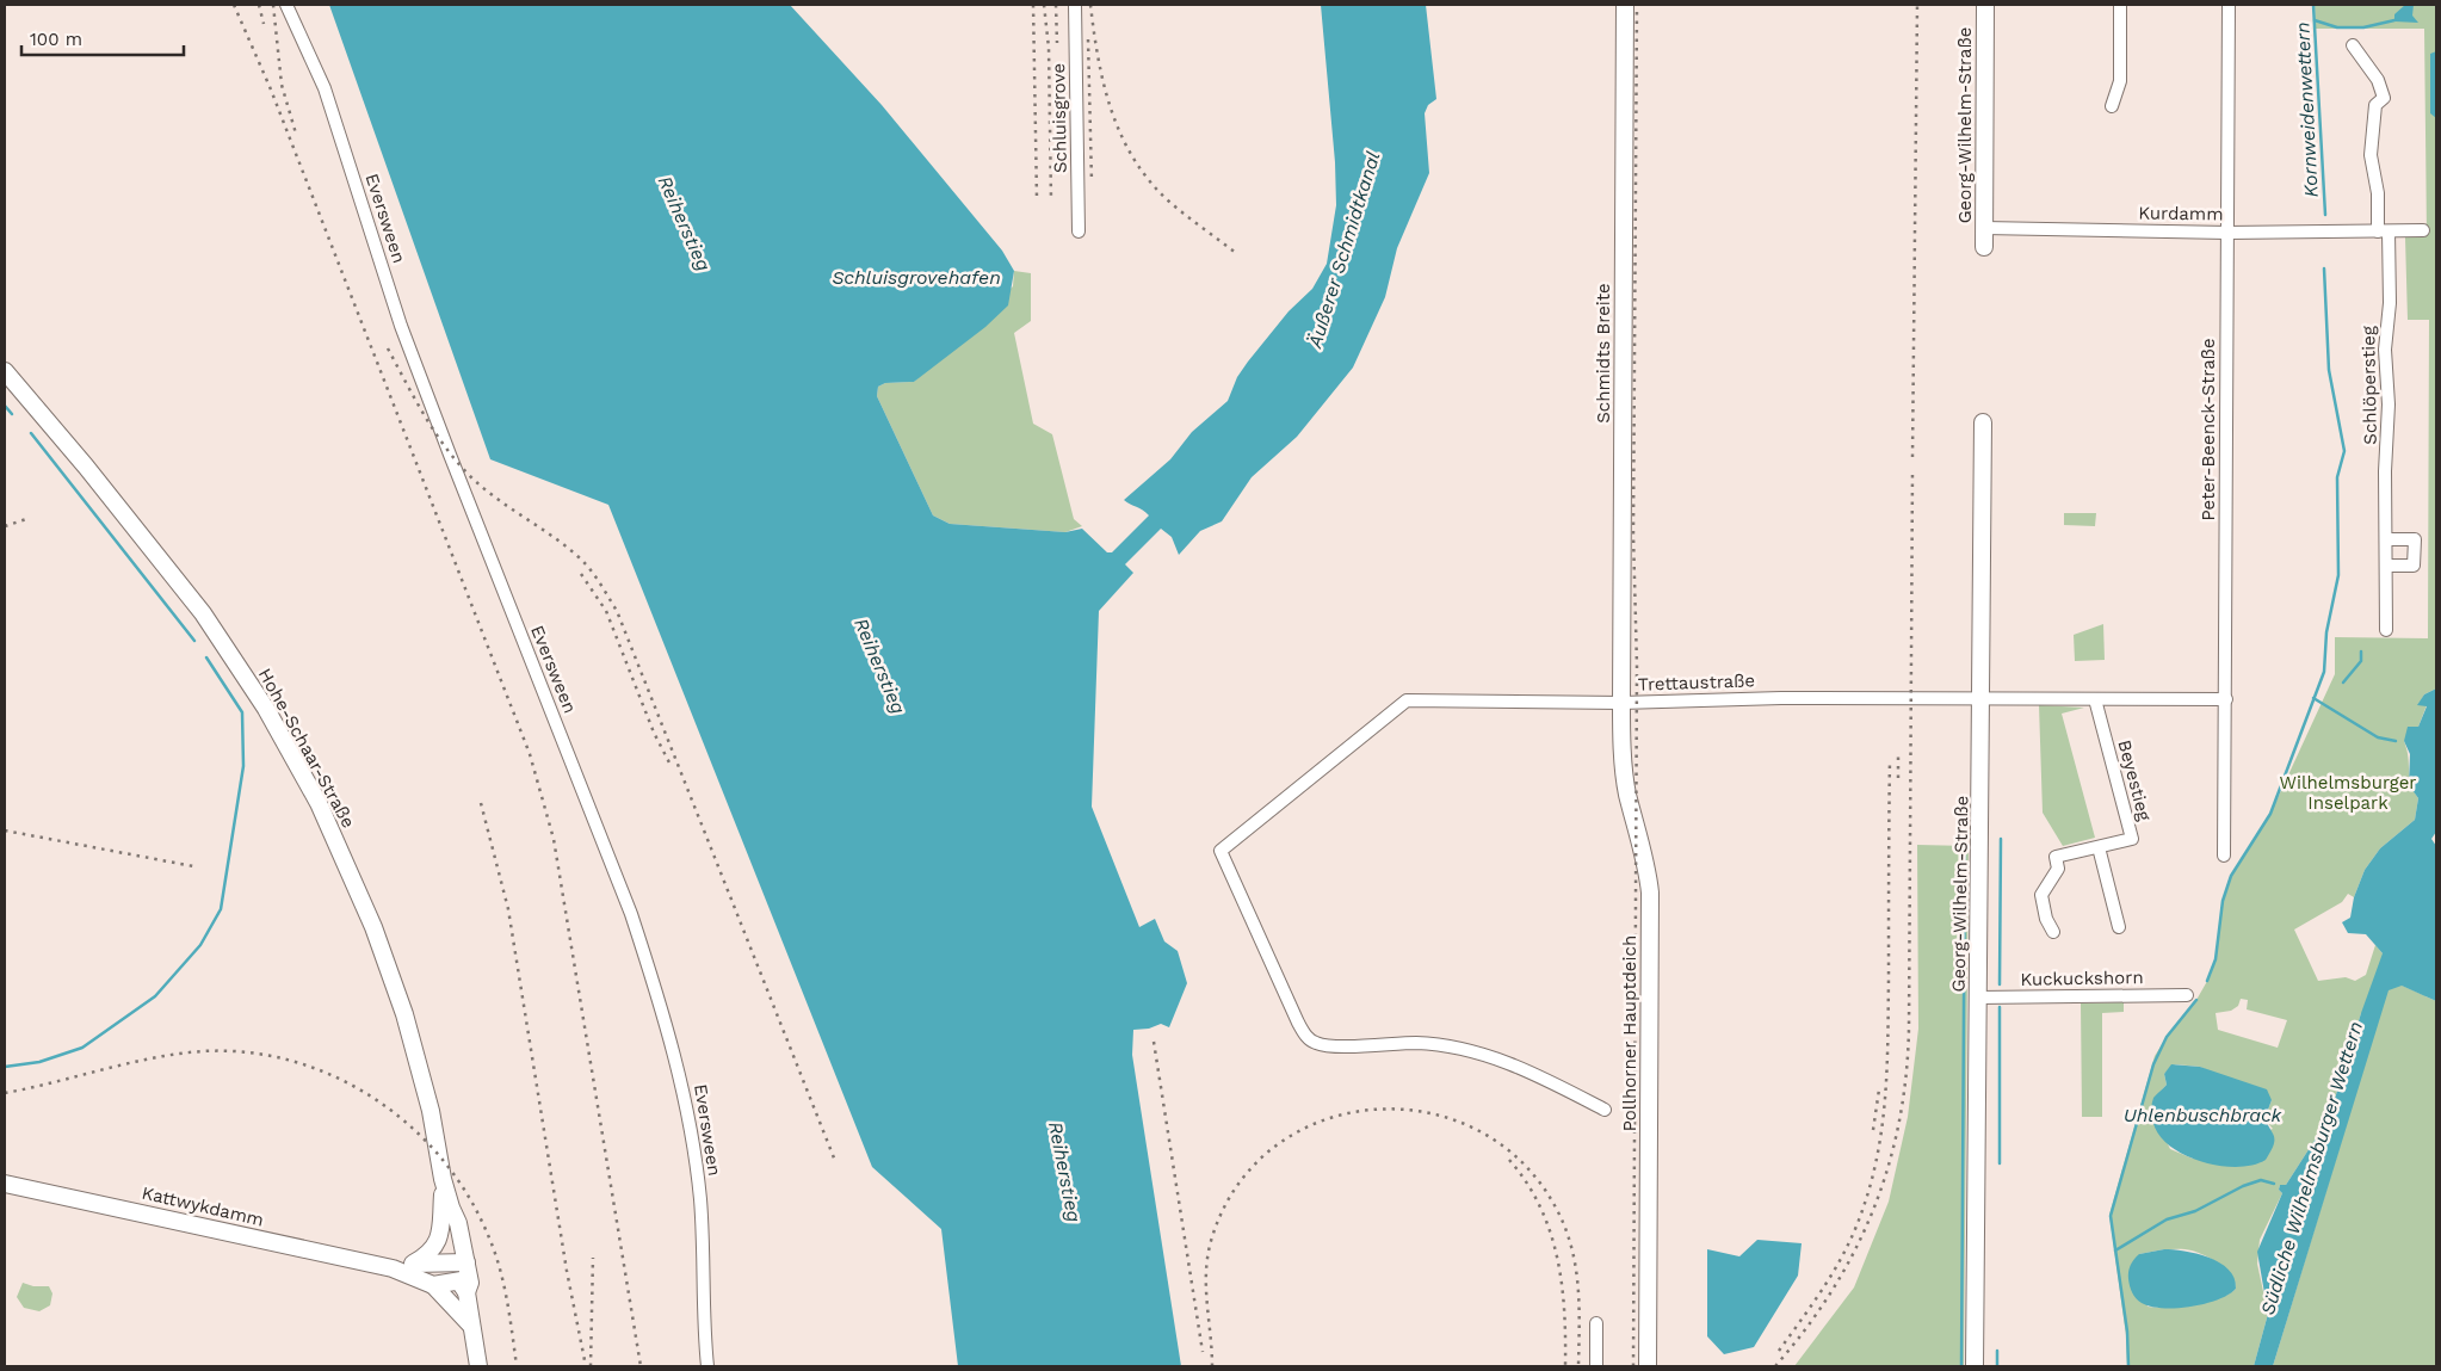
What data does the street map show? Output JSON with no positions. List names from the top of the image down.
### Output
{
  "streets": {
    "main road": [
      "Georg-Wilhelm-Straße",
      "Schmidts Breite",
      "Hohe-Schaar-Straße",
      "Pollhorner Hauptdeich",
      "Kattwykdamm"
    ],
    "street": [
      "Schluisgrove",
      "Kurdamm",
      "Eversween",
      "Schlöperstieg",
      "Peter-Beenck-Straße",
      "Trettaustraße",
      "Beyestieg",
      "Kuckuckshorn"
    ]
  },
  "crossings": [
    ["Georg-Wilhelm-Straße", "Kurdamm"],
    ["Georg-Wilhelm-Straße", "Trettaustraße"],
    ["Georg-Wilhelm-Straße", "Kuckuckshorn"],
    ["Kurdamm", "Schlöperstieg"],
    ["Kurdamm", "Peter-Beenck-Straße"],
    ["Schmidts Breite", "Trettaustraße"],
    ["Schmidts Breite", "Pollhorner Hauptdeich"],
    ["Peter-Beenck-Straße", "Trettaustraße"],
    ["Trettaustraße", "Beyestieg"],
    ["Trettaustraße", "Pollhorner Hauptdeich"],
    ["Hohe-Schaar-Straße", "Kattwykdamm"]
  ],
  "water": [
    "Kornweidenwettern",
    "Reiherstieg",
    "Äußerer Schmidtkanal",
    "Schluisgrovehafen",
    "Uhlenbuschbrack",
    "Südliche Wilhelmsburger Wettern"
  ],
  "parks": ["Wilhelmsburger Inselpark"],
  "scale_bar": "100 m"
}
